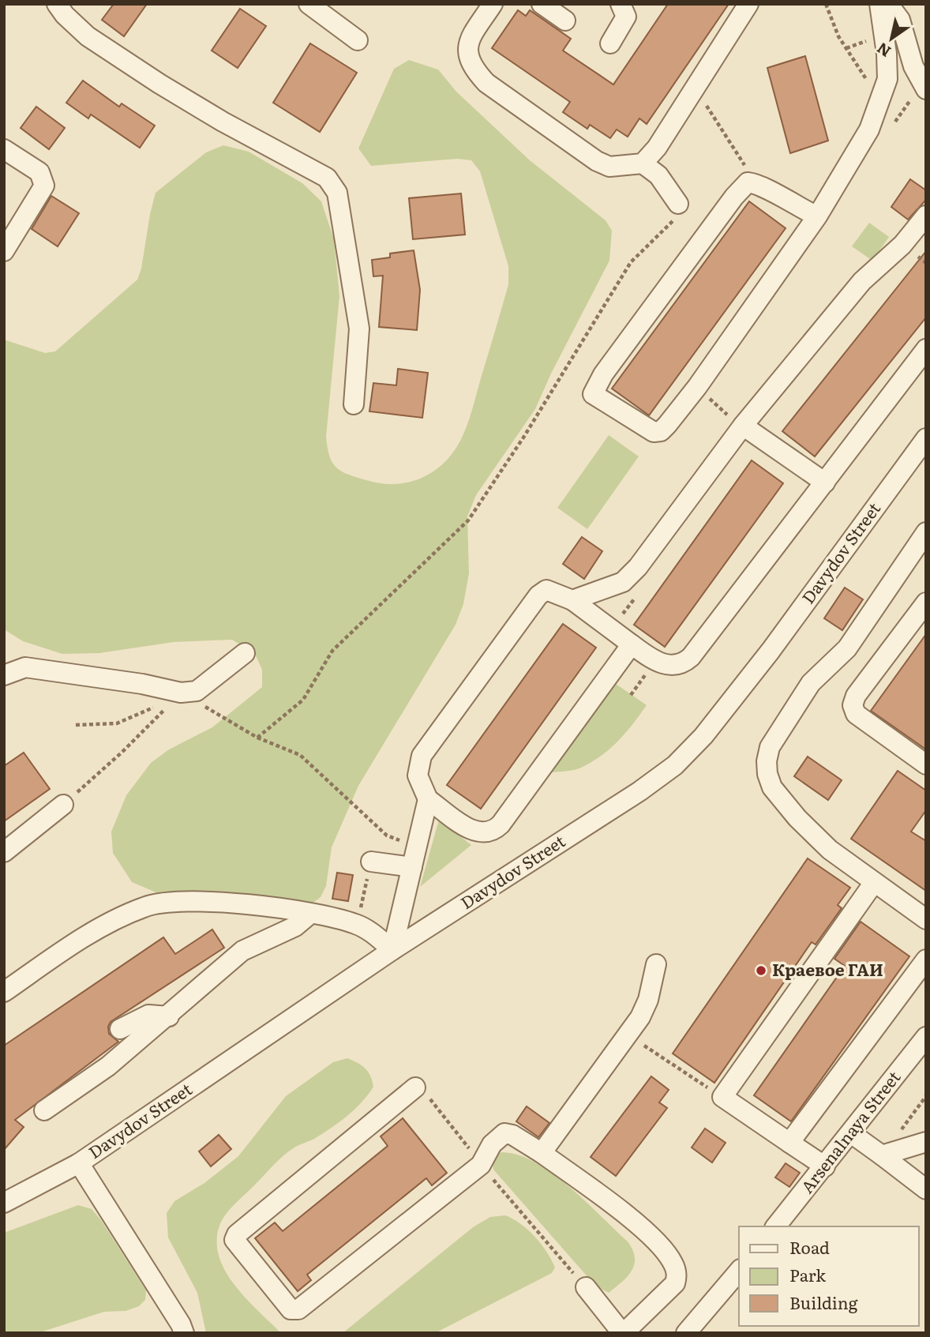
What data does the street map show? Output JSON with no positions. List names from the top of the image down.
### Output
{
  "streets": {
    "street": ["Davydov Street", "Arsenalnaya Street"]
  },
  "places": ["Краевое ГАИ"],
  "legend": ["Road", "Park", "Building"],
  "north": "bottom left"
}
